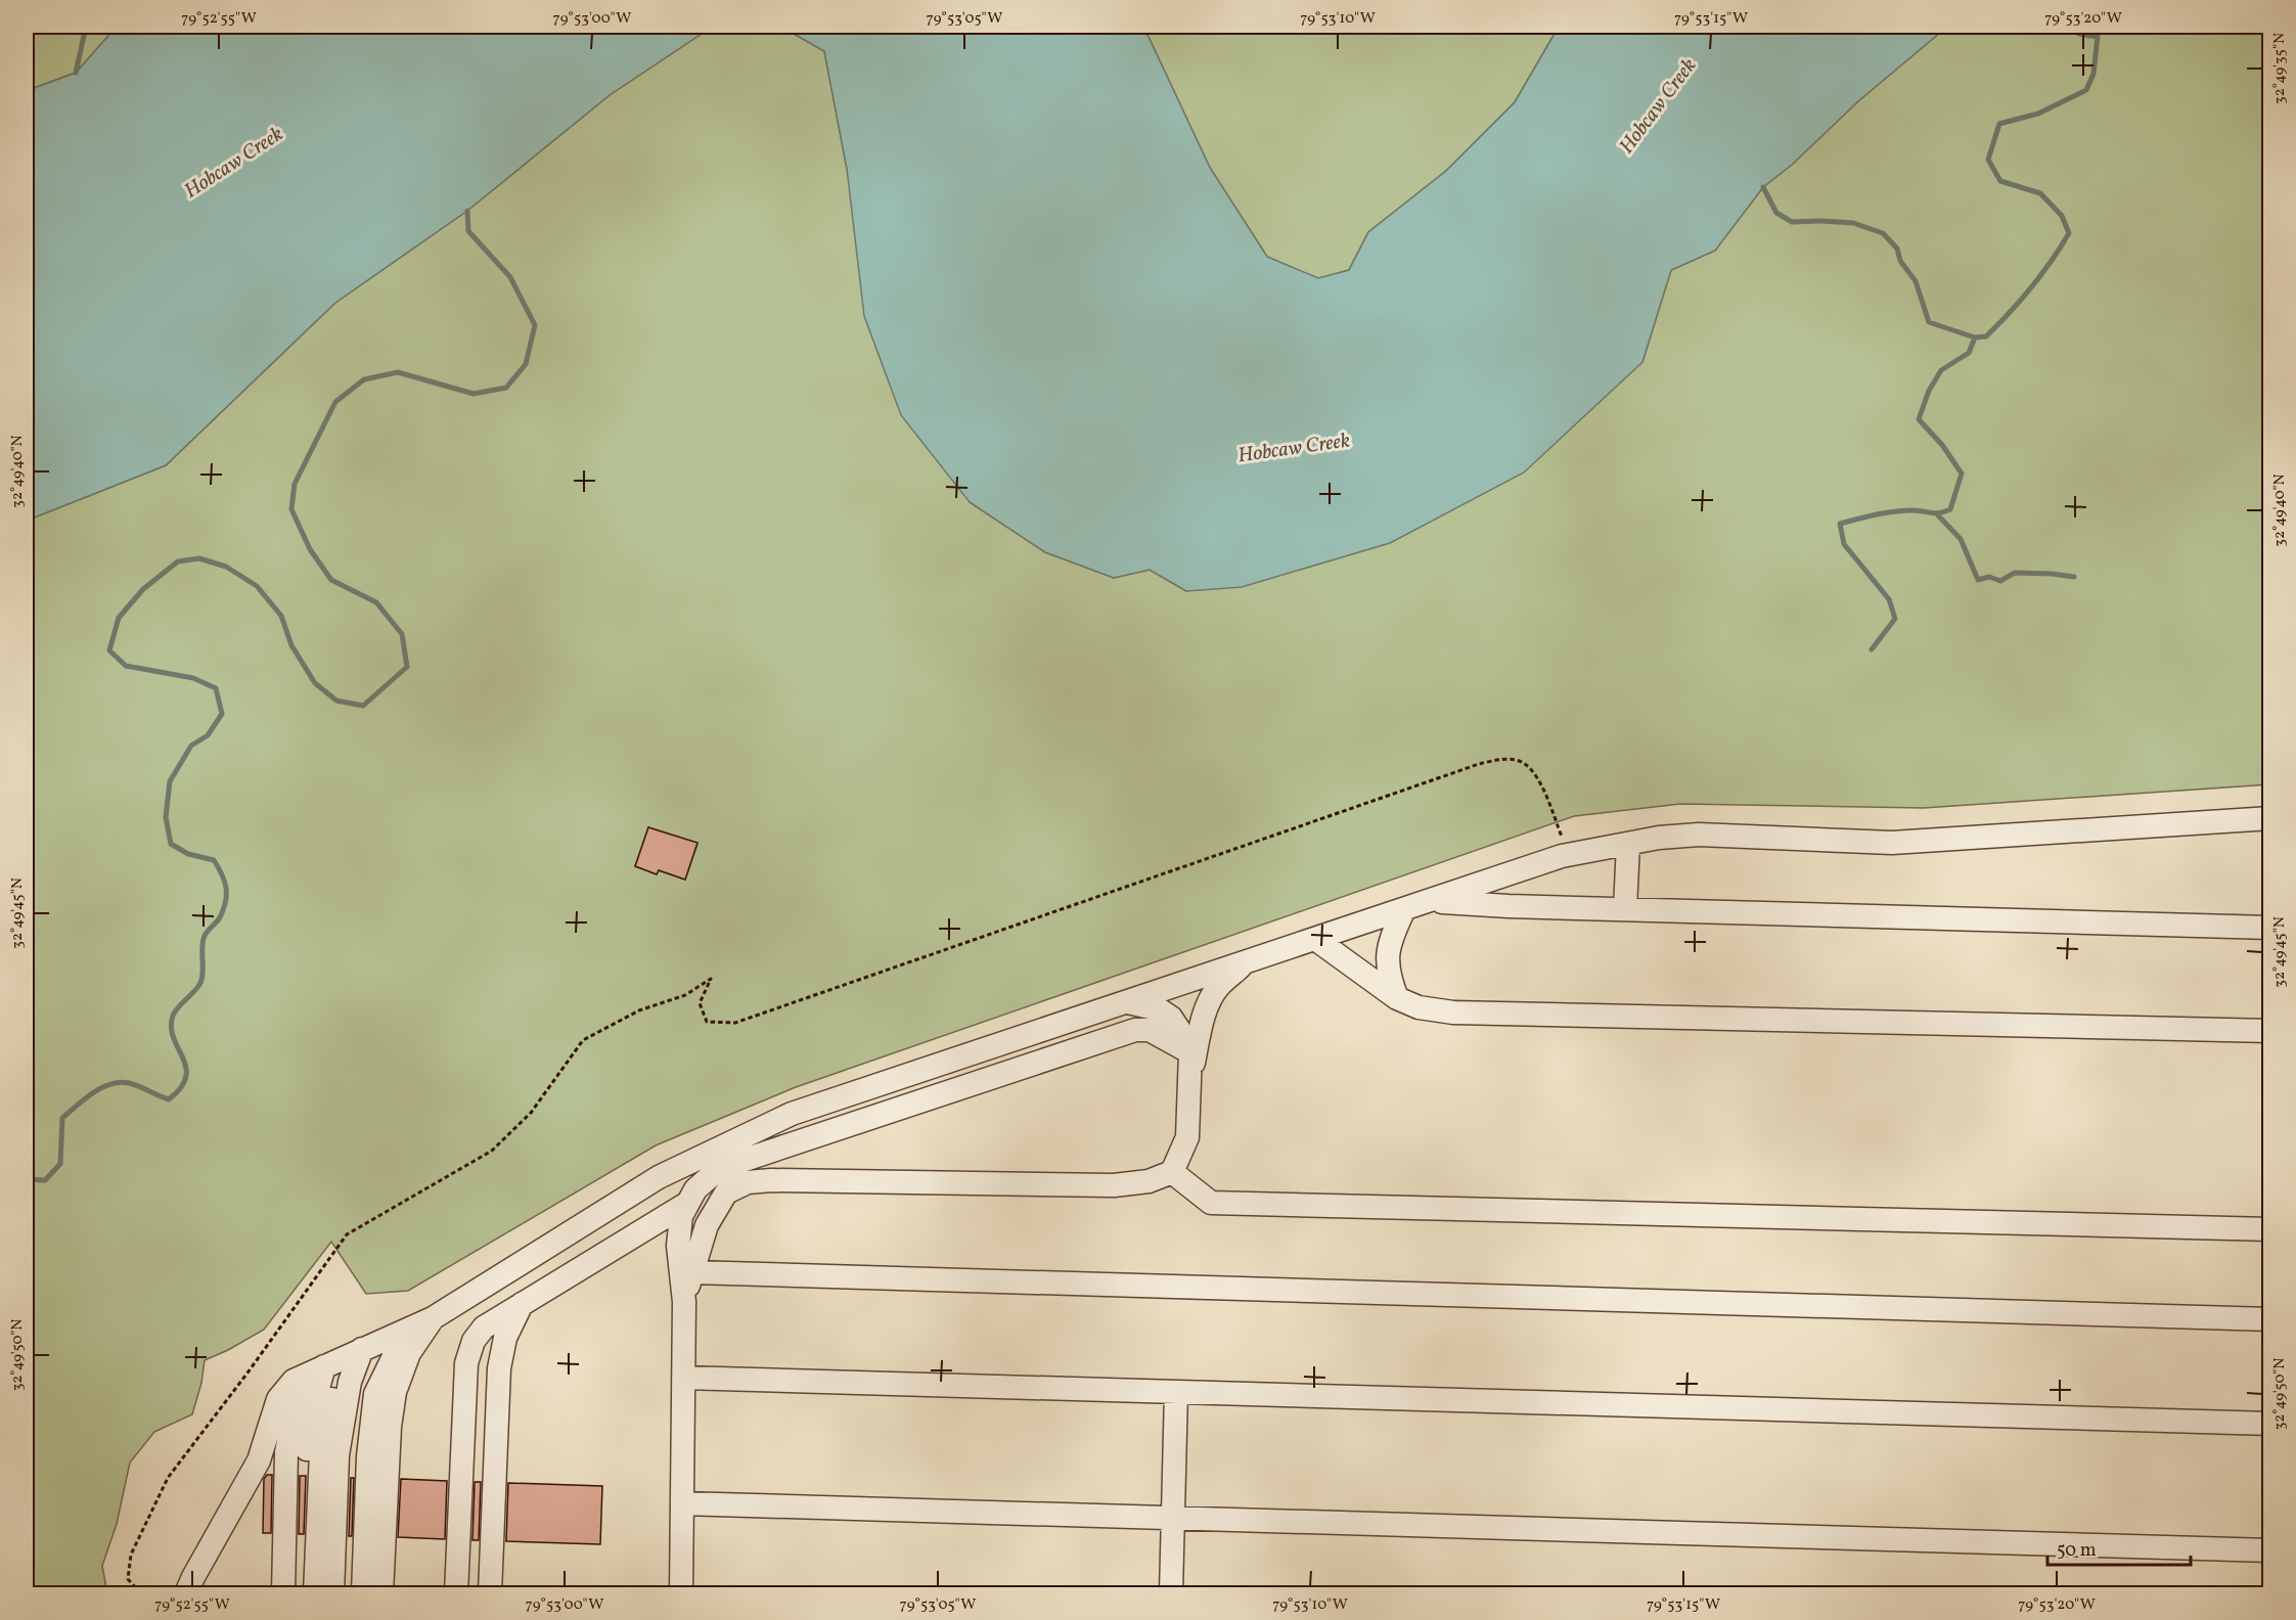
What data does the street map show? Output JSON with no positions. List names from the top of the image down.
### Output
{
  "water": ["Hobcaw Creek"],
  "scale_bar": "50 m",
  "coordinates": [
    "79°52'55\"W",
    "79°53'00\"W",
    "79°53'05\"W",
    "79°53'10\"W",
    "79°53'15\"W",
    "79°53'20\"W",
    "32°49'35\"N",
    "32°49'40\"N",
    "32°49'45\"N",
    "32°49'50\"N"
  ]
}
